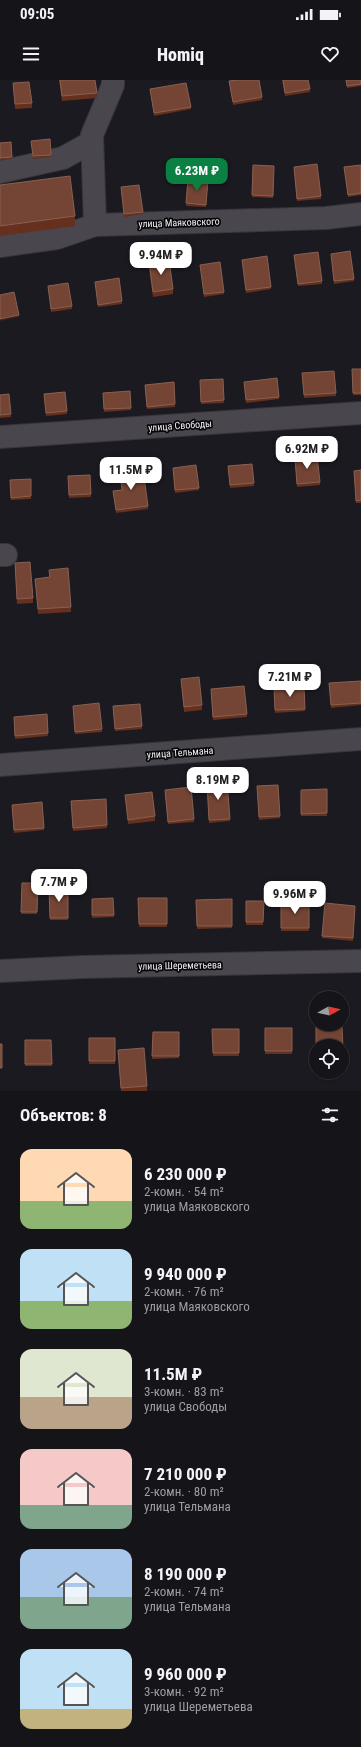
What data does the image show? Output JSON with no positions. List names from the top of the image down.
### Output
{
  "streets": {
    "street": [
      "улица Маяковского",
      "улица Свободы",
      "улица Тельмана",
      "улица Шереметьева"
    ]
  },
  "north": "right",
  "page": {
    "status": "09:05",
    "header": "Homiq",
    "price": [
      "6.23M ₽",
      "9.94M ₽",
      "6.92M ₽",
      "11.5M ₽",
      "7.21M ₽",
      "8.19M ₽",
      "7.7M ₽",
      "9.96M ₽"
    ],
    "heading": "Объектов: 8",
    "list": [
      {
        "name": "6 230 000 ₽",
        "note": "2-комн. · 54 m² · улица Маяковского"
      },
      {
        "name": "9 940 000 ₽",
        "note": "2-комн. · 76 m² · улица Маяковского"
      },
      {
        "name": "11.5M ₽",
        "note": "3-комн. · 83 m² · улица Свободы"
      },
      {
        "name": "7 210 000 ₽",
        "note": "2-комн. · 80 m² · улица Тельмана"
      },
      {
        "name": "8 190 000 ₽",
        "note": "2-комн. · 74 m² · улица Тельмана"
      },
      {
        "name": "9 960 000 ₽",
        "note": "3-комн. · 92 m² · улица Шереметьева"
      }
    ]
  }
}
